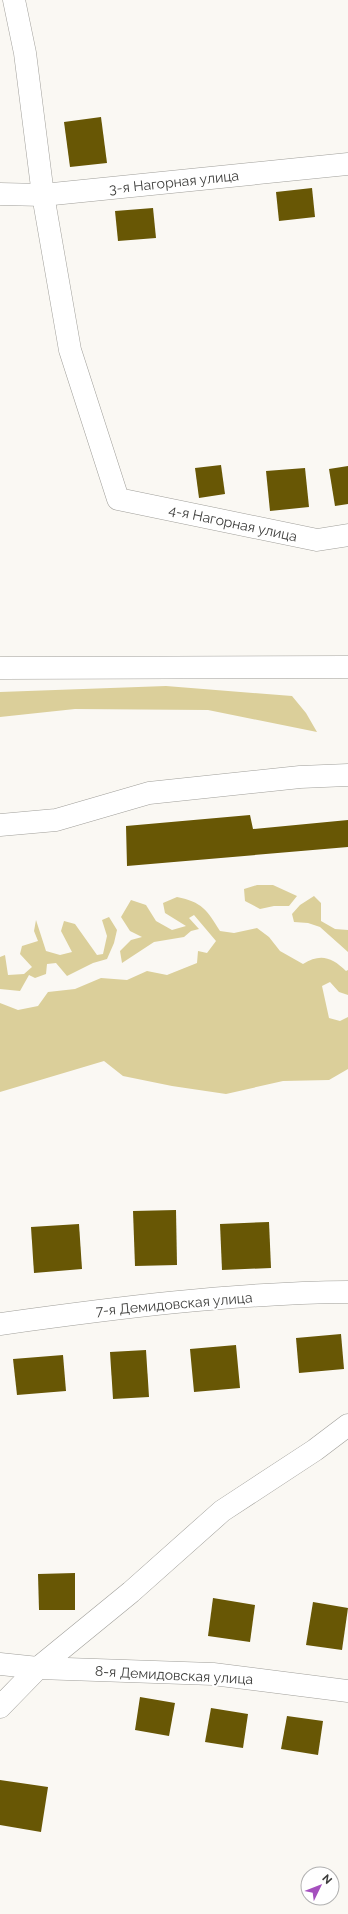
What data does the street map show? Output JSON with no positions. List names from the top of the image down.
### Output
{
  "streets": {
    "street": [
      "3-я Нагорная улица",
      "4-я Нагорная улица",
      "7-я Демидовская улица",
      "8-я Демидовская улица"
    ]
  },
  "crossings": [
    ["3-я Нагорная улица", "4-я Нагорная улица"]
  ],
  "north": "top right"
}
